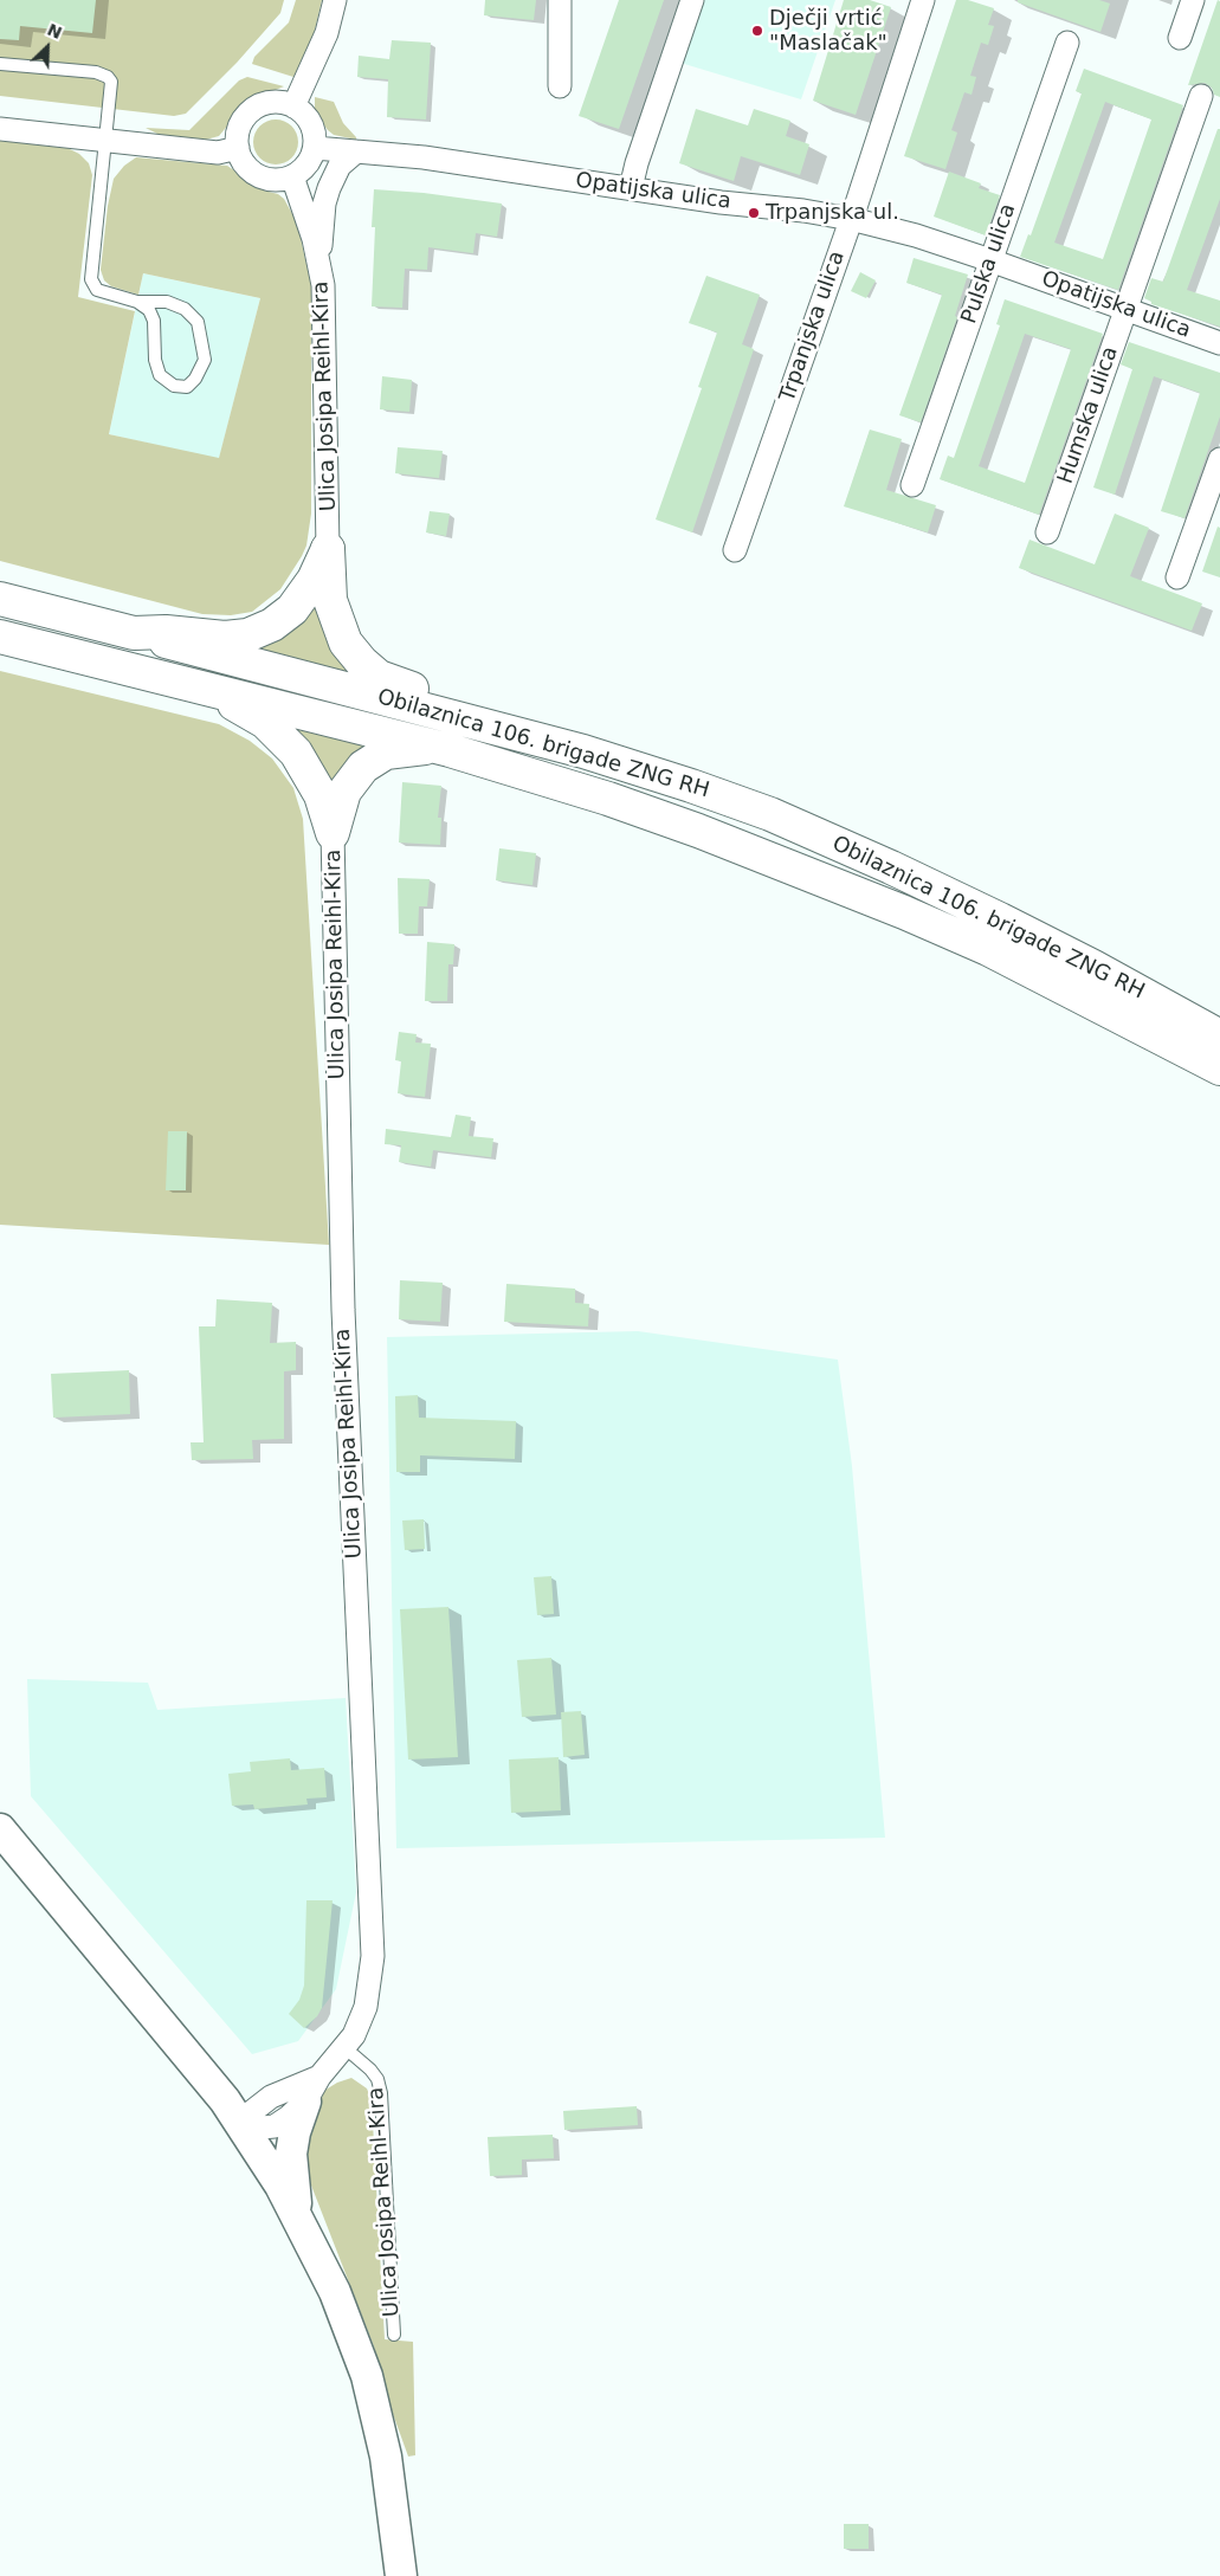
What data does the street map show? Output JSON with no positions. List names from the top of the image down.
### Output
{
  "streets": {
    "main road": ["Obilaznica 106. brigade ZNG RH"],
    "street": [
      "Opatijska ulica",
      "Pulska ulica",
      "Trpanjska ulica",
      "Ulica Josipa Reihl-Kira",
      "Humska ulica"
    ]
  },
  "crossings": [
    ["Opatijska ulica", "Pulska ulica"],
    ["Opatijska ulica", "Trpanjska ulica"],
    ["Opatijska ulica", "Ulica Josipa Reihl-Kira"],
    ["Opatijska ulica", "Humska ulica"]
  ],
  "places": ["Dječji vrtić \"Maslačak\"", "Trpanjska ul."],
  "north": "top right"
}
